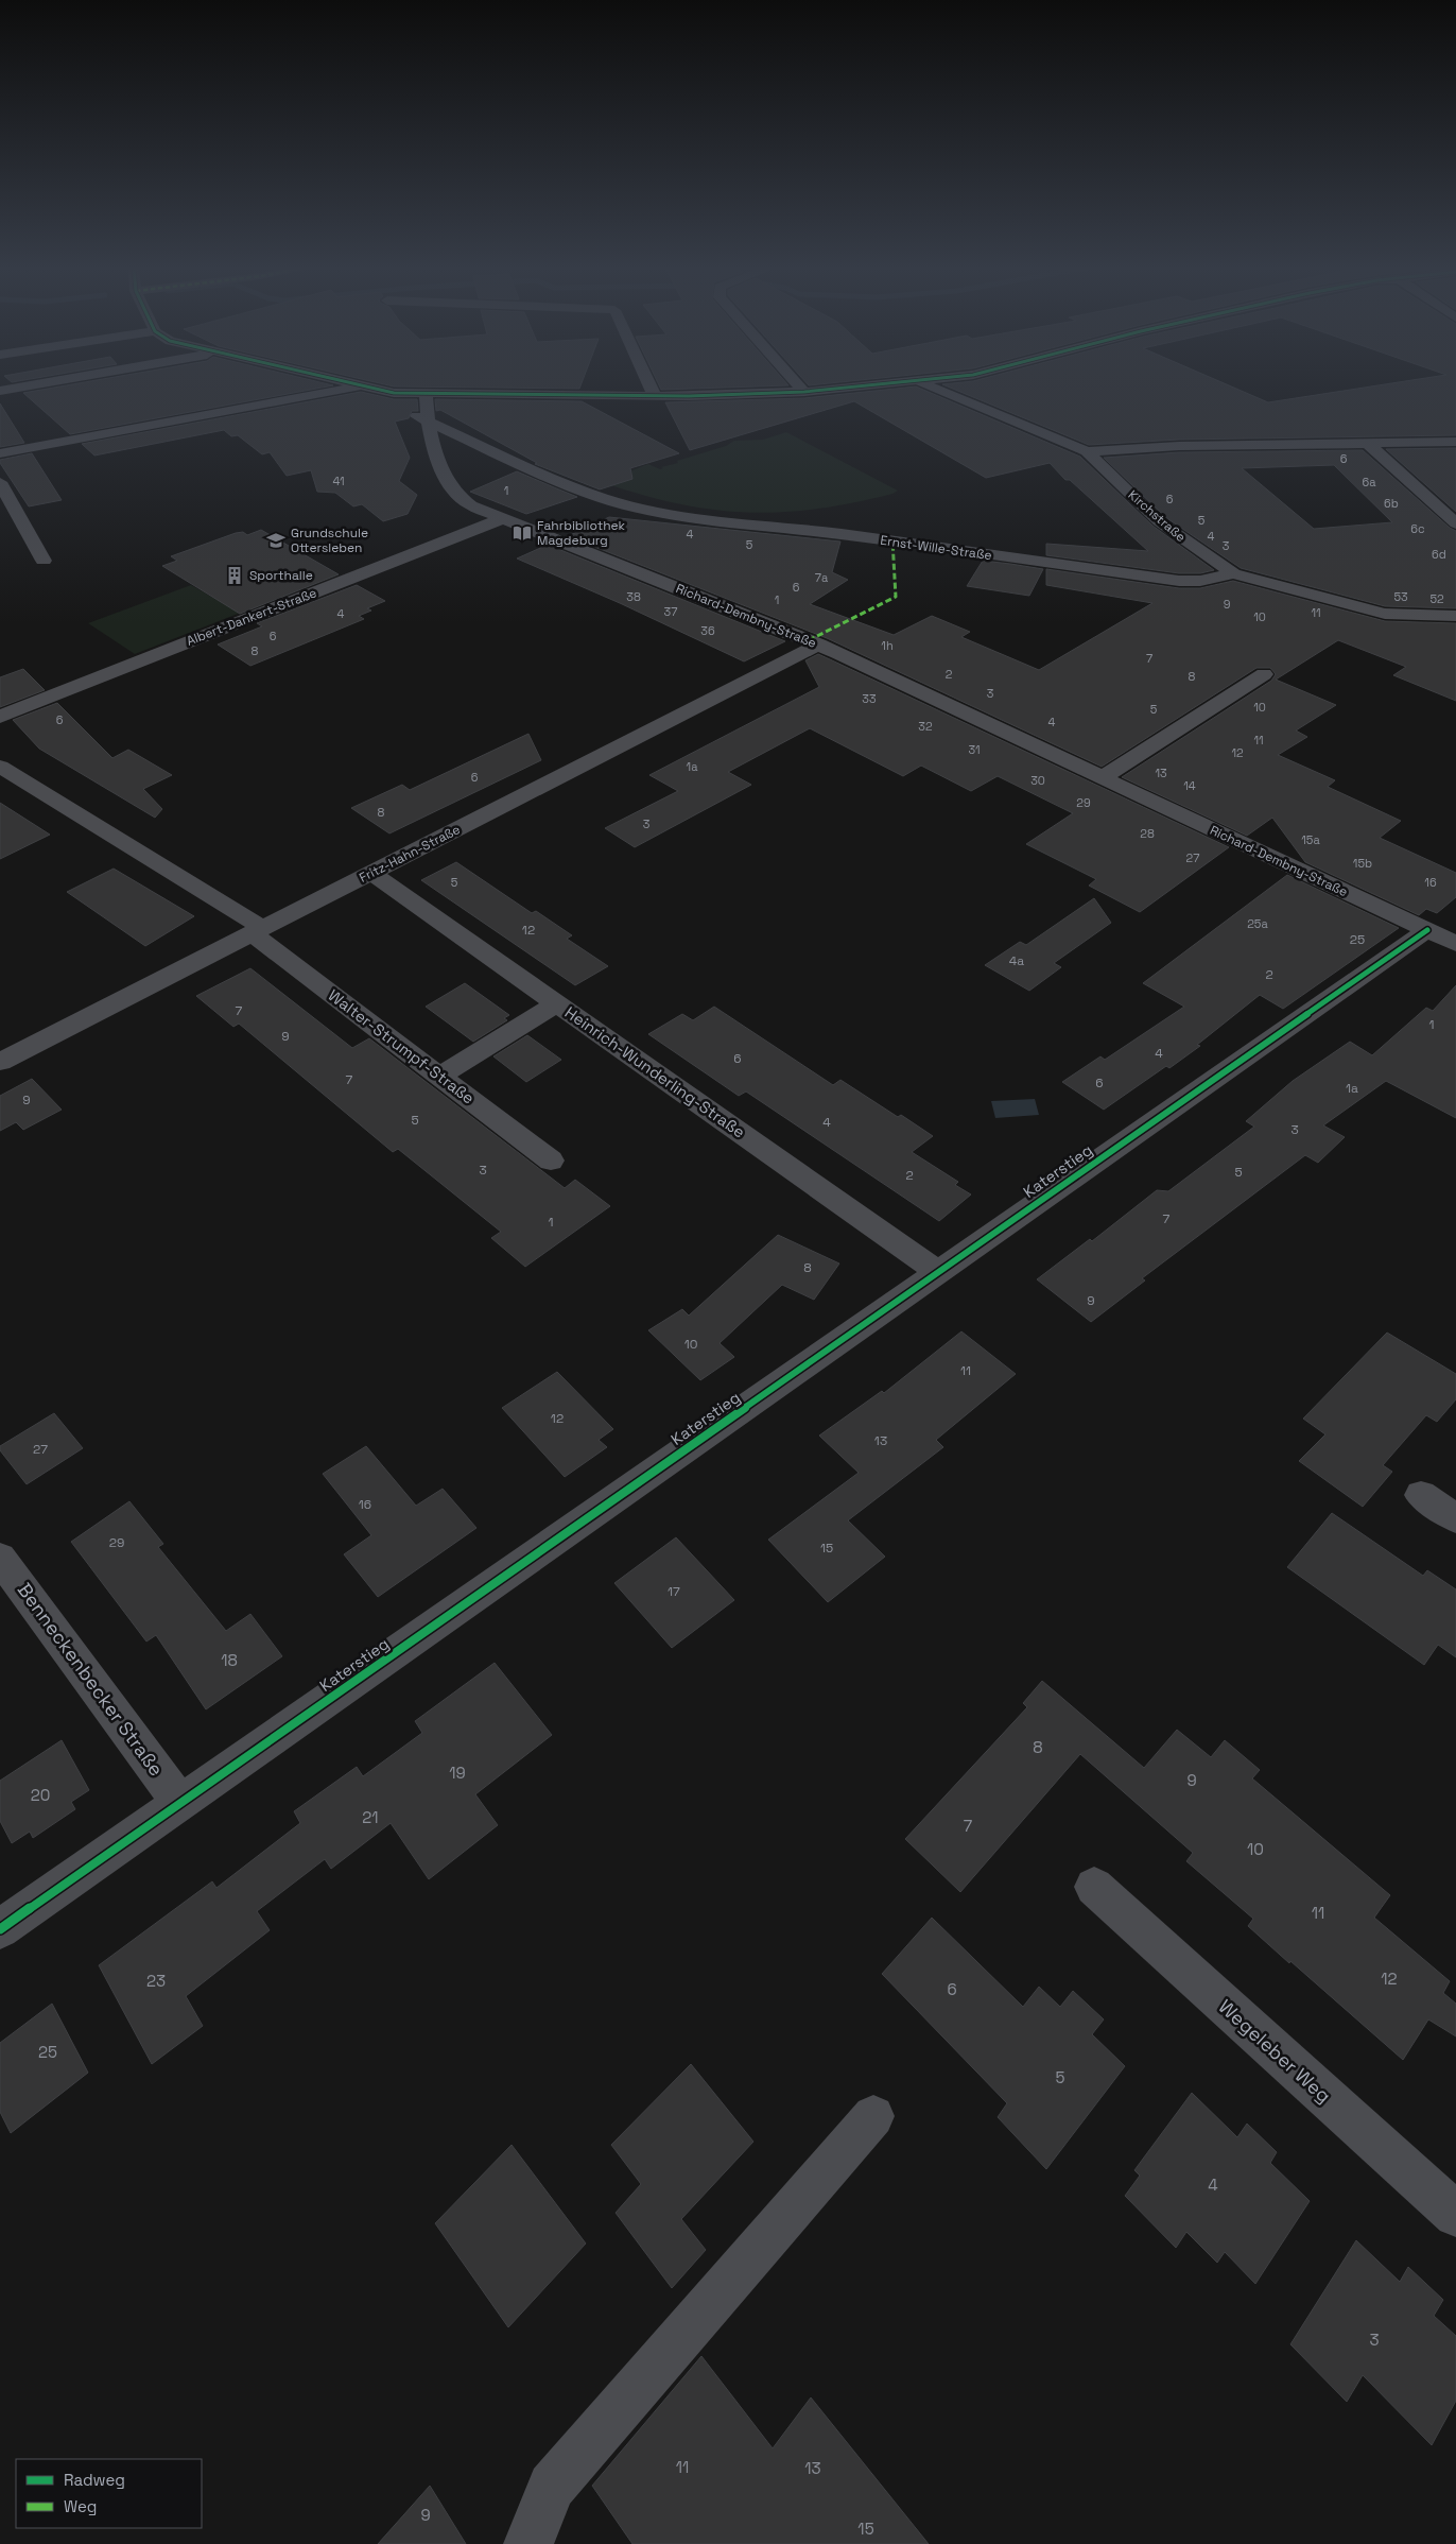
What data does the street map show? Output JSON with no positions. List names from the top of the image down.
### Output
{
  "streets": {
    "street": [
      "Kirchstraße",
      "Ernst-Wille-Straße",
      "Richard-Dembny-Straße",
      "Albert-Dankert-Straße",
      "Fritz-Hahn-Straße",
      "Walter-Strumpf-Straße",
      "Heinrich-Wunderling-Straße",
      "Katerstieg",
      "Benneckenbecker Straße",
      "Wegeleber Weg"
    ]
  },
  "crossings": [
    ["Kirchstraße", "Ernst-Wille-Straße"],
    ["Ernst-Wille-Straße", "Richard-Dembny-Straße"],
    ["Richard-Dembny-Straße", "Albert-Dankert-Straße"],
    ["Richard-Dembny-Straße", "Fritz-Hahn-Straße"],
    ["Richard-Dembny-Straße", "Katerstieg"],
    ["Fritz-Hahn-Straße", "Walter-Strumpf-Straße"],
    ["Fritz-Hahn-Straße", "Heinrich-Wunderling-Straße"],
    ["Heinrich-Wunderling-Straße", "Katerstieg"],
    ["Katerstieg", "Benneckenbecker Straße"]
  ],
  "places": {
    "library": ["Fahrbibliothek Magdeburg"],
    "school or university": ["Grundschule Ottersleben"],
    "building": ["Sporthalle"]
  },
  "house_numbers": [
    "6",
    "41",
    "6a",
    "1",
    "6",
    "6b",
    "5",
    "6c",
    "4",
    "4",
    "5",
    "3",
    "6d",
    "7a",
    "6",
    "38",
    "53",
    "52",
    "1",
    "9",
    "37",
    "11",
    "4",
    "10",
    "36",
    "6",
    "1h",
    "8",
    "7",
    "2",
    "8",
    "3",
    "33",
    "10",
    "5",
    "6",
    "4",
    "32",
    "11",
    "31",
    "12",
    "1a",
    "13",
    "6",
    "30",
    "14",
    "29",
    "8",
    "3",
    "28",
    "15a",
    "27",
    "15b",
    "5",
    "16",
    "25a",
    "12",
    "25",
    "4a",
    "2",
    "7",
    "1",
    "9",
    "4",
    "6",
    "7",
    "6",
    "1a",
    "9",
    "5",
    "4",
    "3",
    "3",
    "5",
    "2",
    "7",
    "1",
    "8",
    "9",
    "10",
    "11",
    "12",
    "13",
    "27",
    "16",
    "29",
    "15",
    "17",
    "18",
    "8",
    "19",
    "9",
    "20",
    "21",
    "7",
    "10",
    "11",
    "12",
    "23",
    "6",
    "25",
    "5",
    "4",
    "3",
    "11",
    "13",
    "9",
    "15"
  ],
  "legend": ["Radweg", "Weg"]
}
